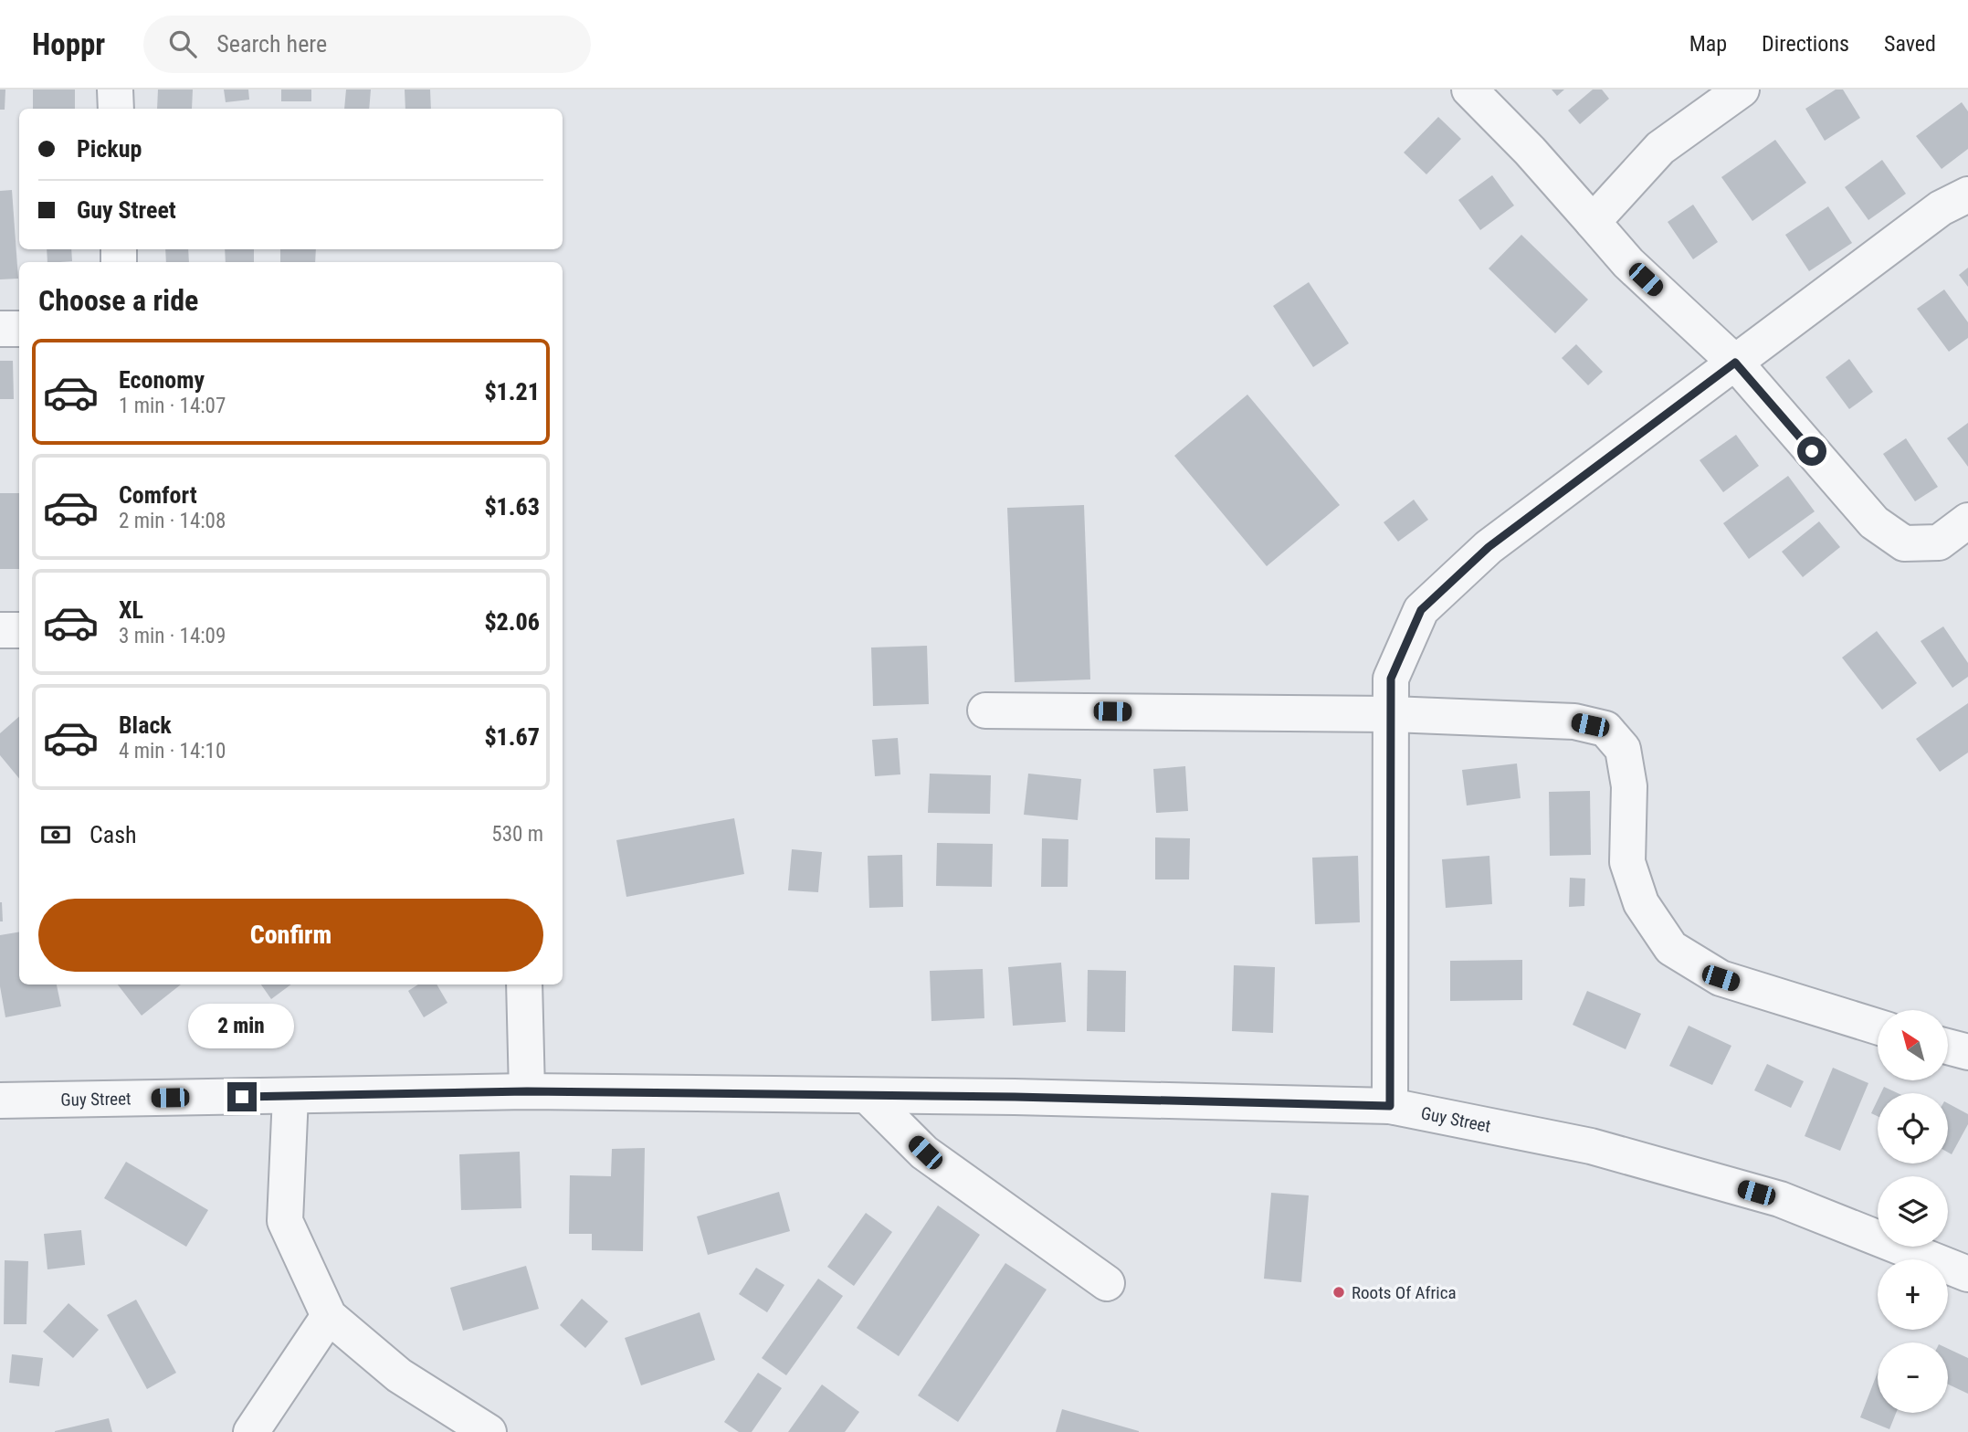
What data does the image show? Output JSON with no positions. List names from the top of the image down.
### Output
{
  "streets": {
    "street": ["Guy Street"]
  },
  "places": ["Roots Of Africa"],
  "north": "top left",
  "page": {
    "header": "Hoppr",
    "search": "Search here",
    "nav": ["Map", "Directions", "Saved"],
    "banner": ["Pickup", "Guy Street"],
    "heading": "Choose a ride",
    "list": [
      {
        "name": "Economy",
        "note": "1 min · 14:07",
        "value": "$1.21"
      },
      {
        "name": "Comfort",
        "note": "2 min · 14:08",
        "value": "$1.63"
      },
      {
        "name": "XL",
        "note": "3 min · 14:09",
        "value": "$2.06"
      },
      {
        "name": "Black",
        "note": "4 min · 14:10",
        "value": "$1.67"
      }
    ],
    "pay": ["Cash", "530 m"],
    "buttons": "Confirm",
    "bubble": "2 min",
    "map_buttons": ["+", "−"]
  }
}
